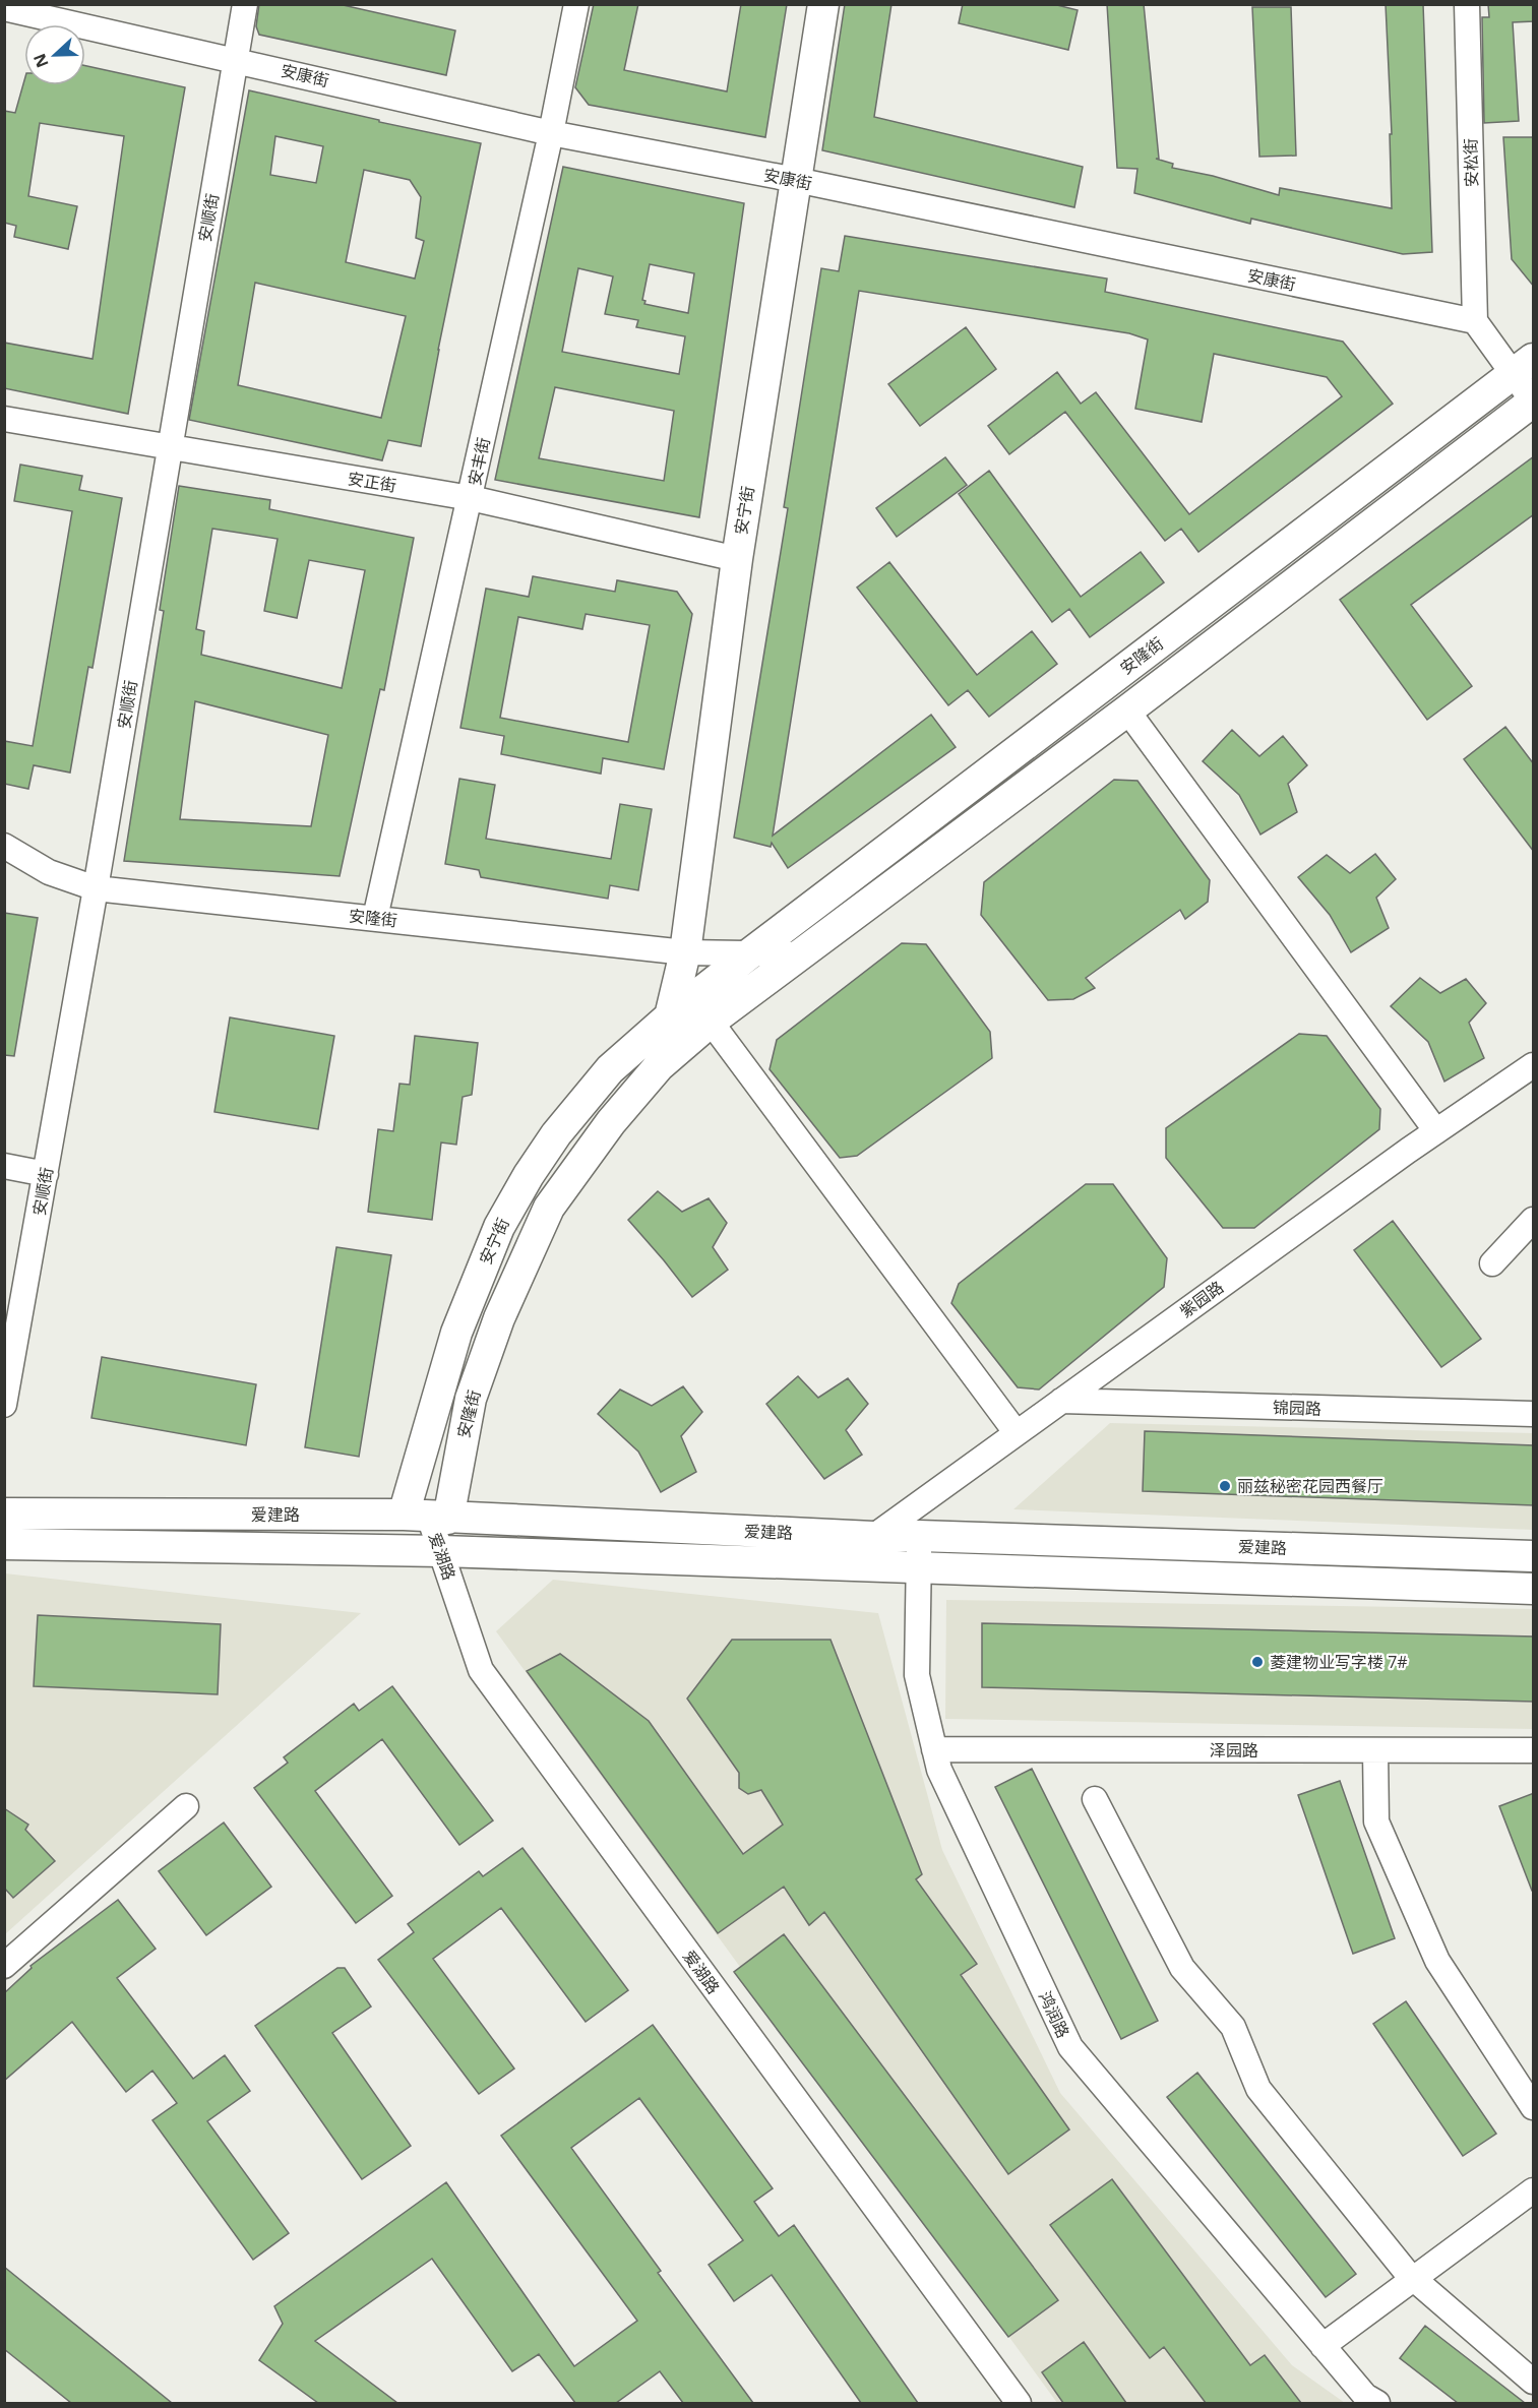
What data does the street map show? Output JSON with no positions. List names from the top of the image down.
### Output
{
  "streets": {
    "main road": ["安宁街", "安隆街", "爱建路"],
    "street": [
      "安康街",
      "安松街",
      "安顺街",
      "安丰街",
      "安正街",
      "紫园路",
      "锦园路",
      "爱湖路",
      "泽园路",
      "鸿润路"
    ]
  },
  "crossings": [
    ["安康街", "安松街"],
    ["安康街", "安顺街"],
    ["安康街", "安丰街"],
    ["安康街", "安宁街"],
    ["安顺街", "安正街"],
    ["安顺街", "安隆街"],
    ["安丰街", "安正街"],
    ["安丰街", "安隆街"],
    ["安正街", "安宁街"],
    ["安宁街", "安隆街"],
    ["安宁街", "爱建路"],
    ["安宁街", "爱湖路"],
    ["安隆街", "爱建路"],
    ["安隆街", "爱湖路"],
    ["紫园路", "锦园路"],
    ["紫园路", "爱建路"],
    ["爱建路", "爱湖路"],
    ["爱建路", "鸿润路"],
    ["泽园路", "鸿润路"]
  ],
  "places": ["丽兹秘密花园西餐厅", "菱建物业写字楼 7#"],
  "north": "left"
}
